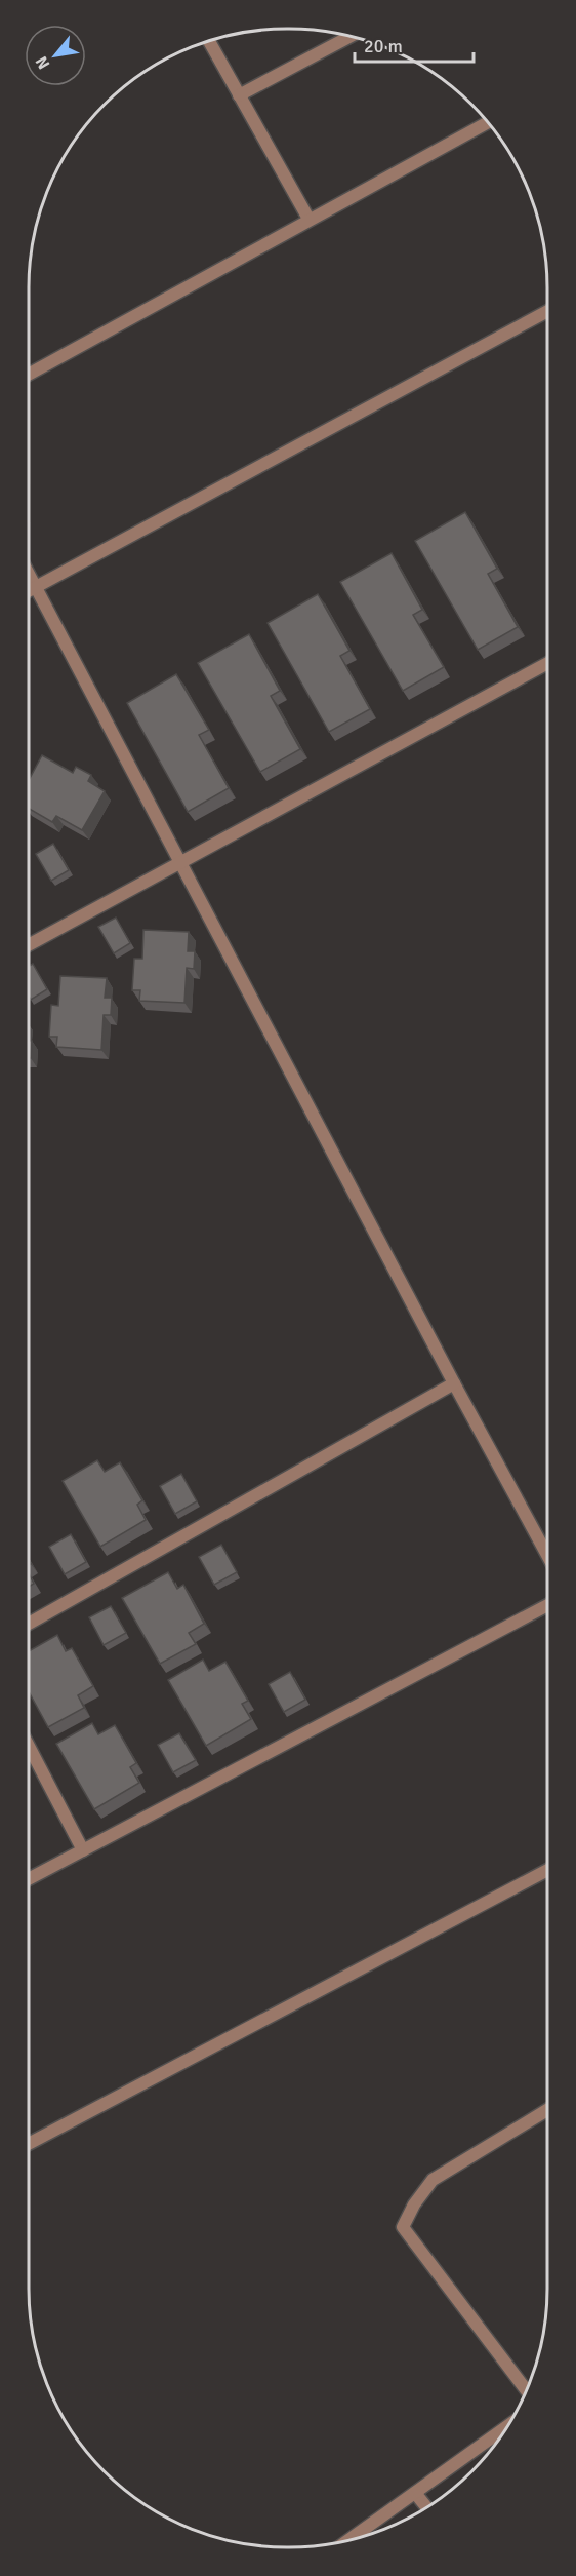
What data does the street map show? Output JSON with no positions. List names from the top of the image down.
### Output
{
  "scale_bar": "20 m",
  "north": "bottom left"
}
